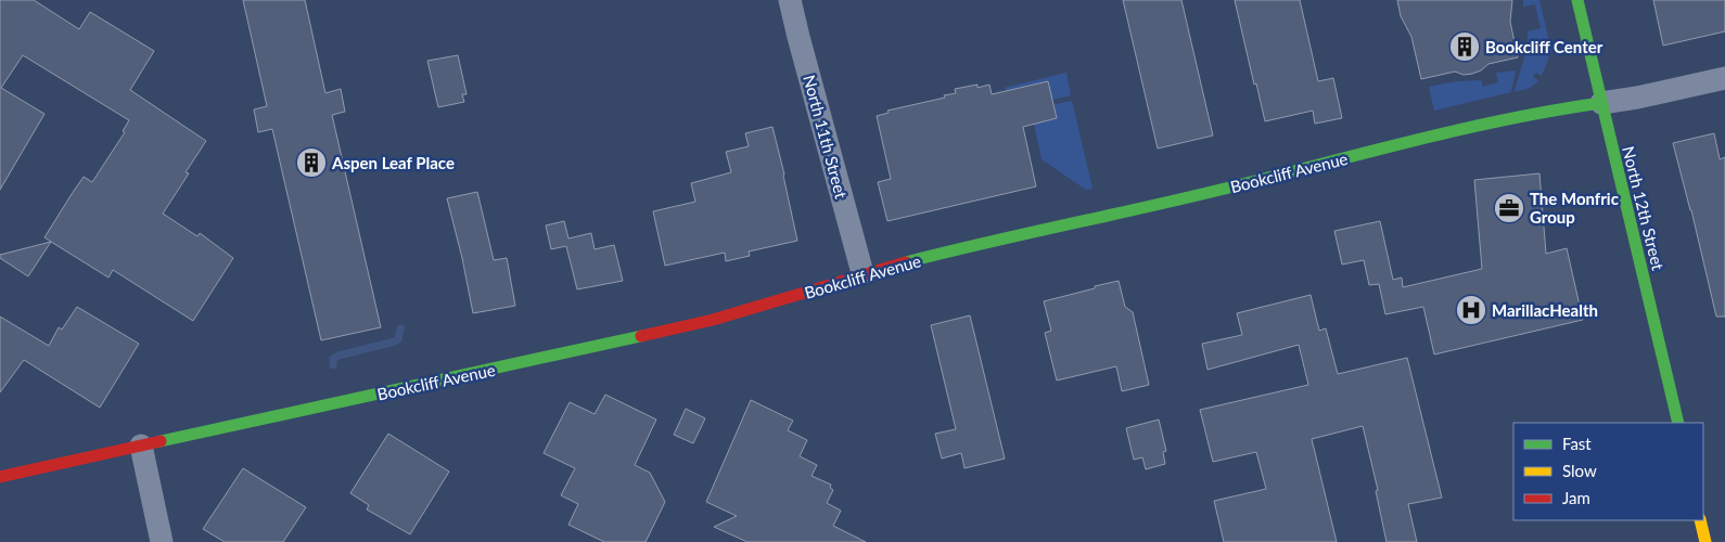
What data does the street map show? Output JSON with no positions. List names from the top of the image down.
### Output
{
  "streets": {
    "street": ["North 11th Street", "Bookcliff Avenue", "North 12th Street"]
  },
  "crossings": [
    ["North 11th Street", "Bookcliff Avenue"],
    ["Bookcliff Avenue", "North 12th Street"]
  ],
  "places": {
    "building": ["Bookcliff Center", "Aspen Leaf Place"],
    "office": ["The Monfric Group"],
    "hospital": ["MarillacHealth"]
  },
  "legend": ["Fast", "Slow", "Jam"]
}
